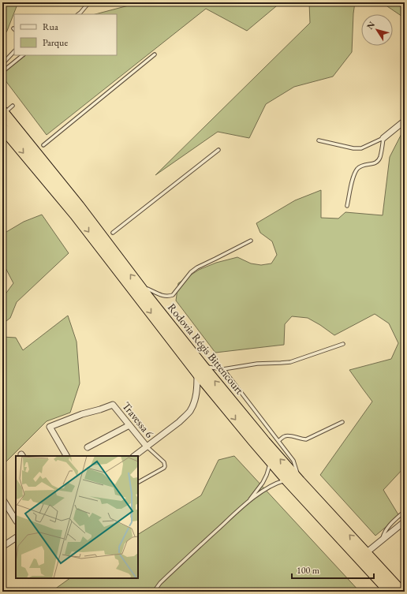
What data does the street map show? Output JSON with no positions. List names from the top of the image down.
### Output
{
  "streets": {
    "highway": ["Rodovia Régis Bittencourt"],
    "street": ["Travessa 6"]
  },
  "legend": ["Rua", "Parque"],
  "scale_bar": "100 m",
  "north": "top left"
}
